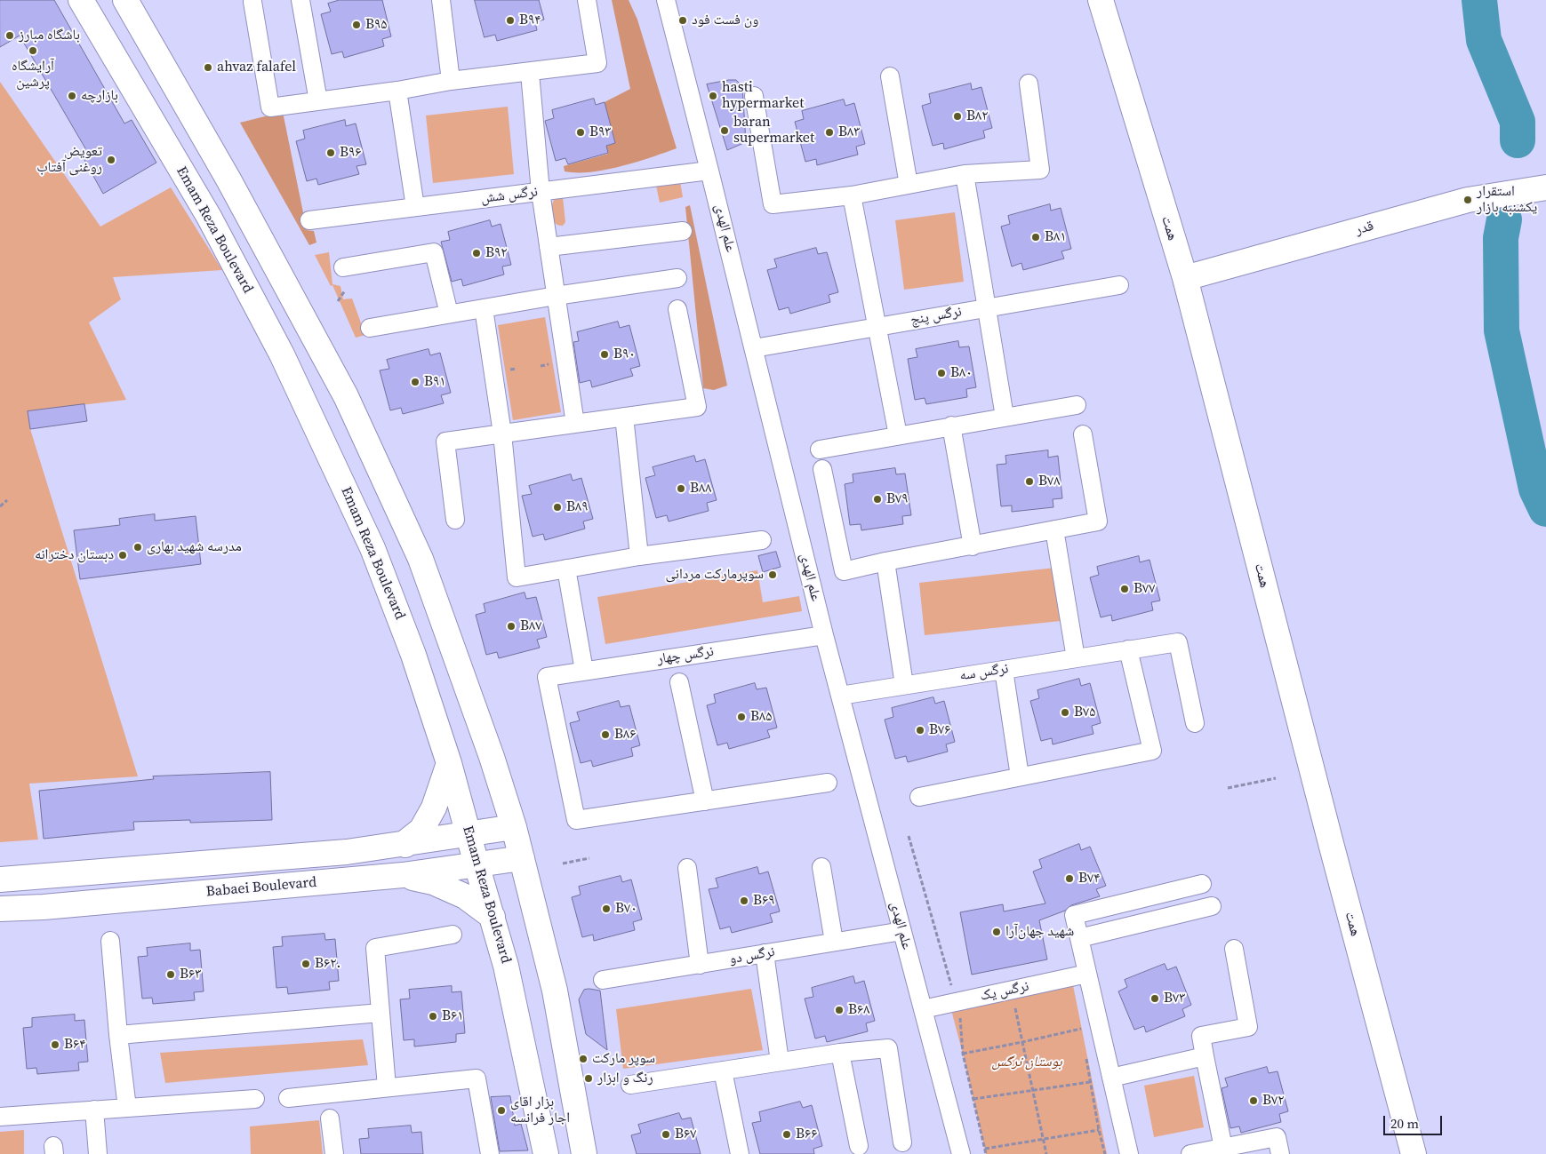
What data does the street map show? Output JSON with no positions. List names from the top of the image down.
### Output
{
  "streets": {
    "street": [
      "نرگس شش",
      "علم الهدی",
      "همت",
      "قدر",
      "Emam Reza Boulevard",
      "نرگس پنج",
      "نرگس چهار",
      "نرگس سه",
      "Babaei Boulevard",
      "نرگس دو",
      "نرگس یک"
    ]
  },
  "crossings": [
    ["نرگس شش", "علم الهدی"],
    ["علم الهدی", "نرگس پنج"],
    ["علم الهدی", "نرگس چهار"],
    ["علم الهدی", "نرگس سه"],
    ["علم الهدی", "نرگس دو"],
    ["علم الهدی", "نرگس یک"],
    ["همت", "قدر"],
    ["Emam Reza Boulevard", "Babaei Boulevard"]
  ],
  "parks": ["بوستان نرگس"],
  "places": [
    "B۹۴",
    "ون فست فود",
    "B۹۵",
    "باشگاه مبارز",
    "آرایشگاه پرشین",
    "ahvaz falafel",
    "بازارچه",
    "hasti hypermarket",
    "B۸۲",
    "baran supermarket",
    "B۹۳",
    "B۸۳",
    "B۹۶",
    "تعویض روغنی آفتاب",
    "استقرار یکشنبه بازار",
    "B۸۱",
    "B۹۲",
    "B۹۰",
    "B۸۰",
    "B۹۱",
    "B۷۸",
    "B۸۸",
    "B۷۹",
    "B۸۹",
    "مدرسه شهید بهاری",
    "دبستان دخترانه",
    "سوپرمارکت مردانی",
    "B۷۷",
    "B۸۷",
    "B۷۵",
    "B۸۵",
    "B۷۶",
    "B۸۶",
    "B۷۴",
    "B۶۹",
    "B۷۰",
    "شهید جهان‌آرا",
    "B۶۲.",
    "B۶۳",
    "B۷۳",
    "B۶۸",
    "B۶۱",
    "B۶۴",
    "سوپر مارکت",
    "رنگ و ابزار",
    "B۷۲",
    "بزار اقای اجار فرانسه",
    "B۶۷",
    "B۶۶"
  ],
  "scale_bar": "20 m"
}
